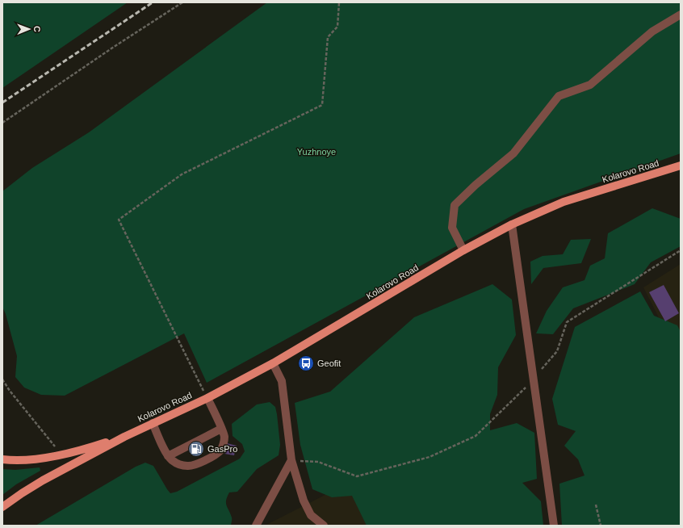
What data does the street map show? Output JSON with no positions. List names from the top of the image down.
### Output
{
  "streets": {
    "main road": ["Kolarovo Road"]
  },
  "parks": ["Yuzhnoye"],
  "places": {
    "bus stop": ["Geofit"],
    "fuel station": ["GasPro"]
  },
  "north": "right"
}
